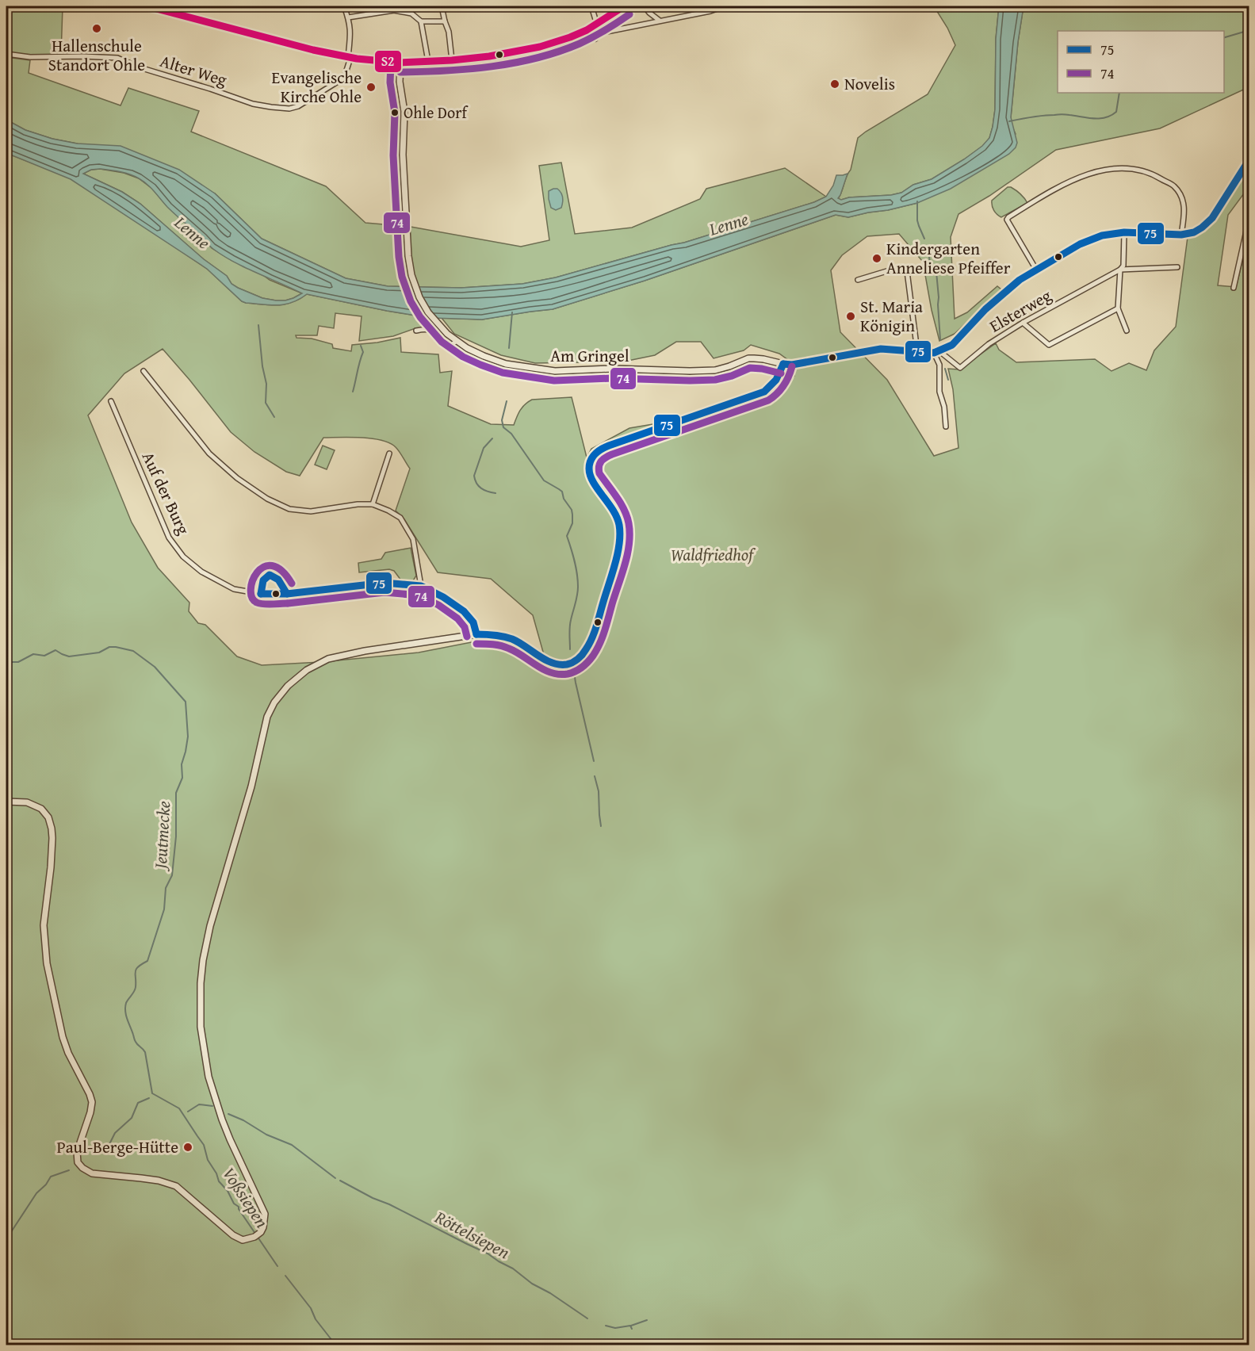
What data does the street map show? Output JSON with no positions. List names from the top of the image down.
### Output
{
  "streets": {
    "street": [
      "Alter Weg",
      "Elsterweg",
      "Am Gringel",
      "Auf der Burg"
    ]
  },
  "crossings": [
    ["Elsterweg", "Am Gringel"]
  ],
  "water": [
    "Lenne",
    "Jeutmecke",
    "Voßsiepen",
    "Röttelsiepen"
  ],
  "parks": ["Waldfriedhof"],
  "places": [
    "Hallenschule Standort Ohle",
    "Novelis",
    "Evangelische Kirche Ohle",
    "Ohle Dorf",
    "Kindergarten Anneliese Pfeiffer",
    "St. Maria Königin",
    "Paul-Berge-Hütte"
  ],
  "lines": ["transit line S2", "transit line 74", "transit line 75"],
  "legend": ["75", "74"]
}
